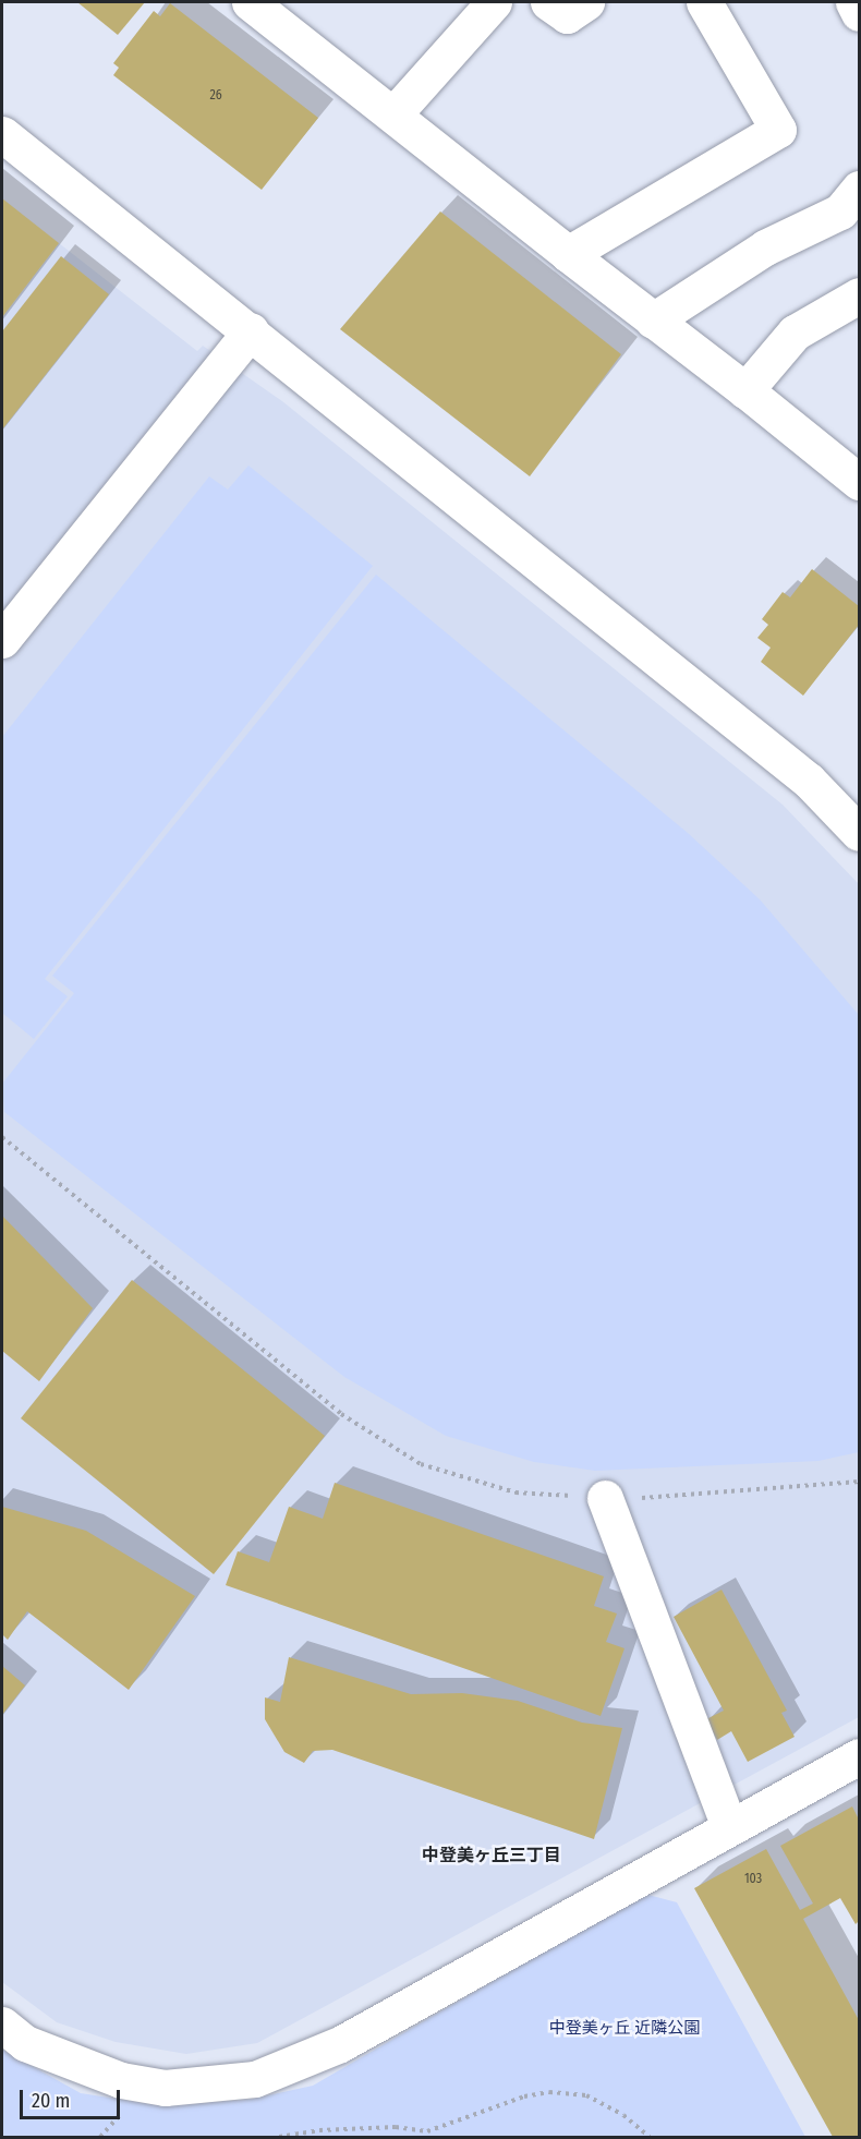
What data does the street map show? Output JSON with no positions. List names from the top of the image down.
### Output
{
  "districts": ["中登美ヶ丘三丁目"],
  "parks": ["中登美ヶ丘 近隣公園"],
  "house_numbers": ["26", "103"],
  "scale_bar": "20 m"
}
